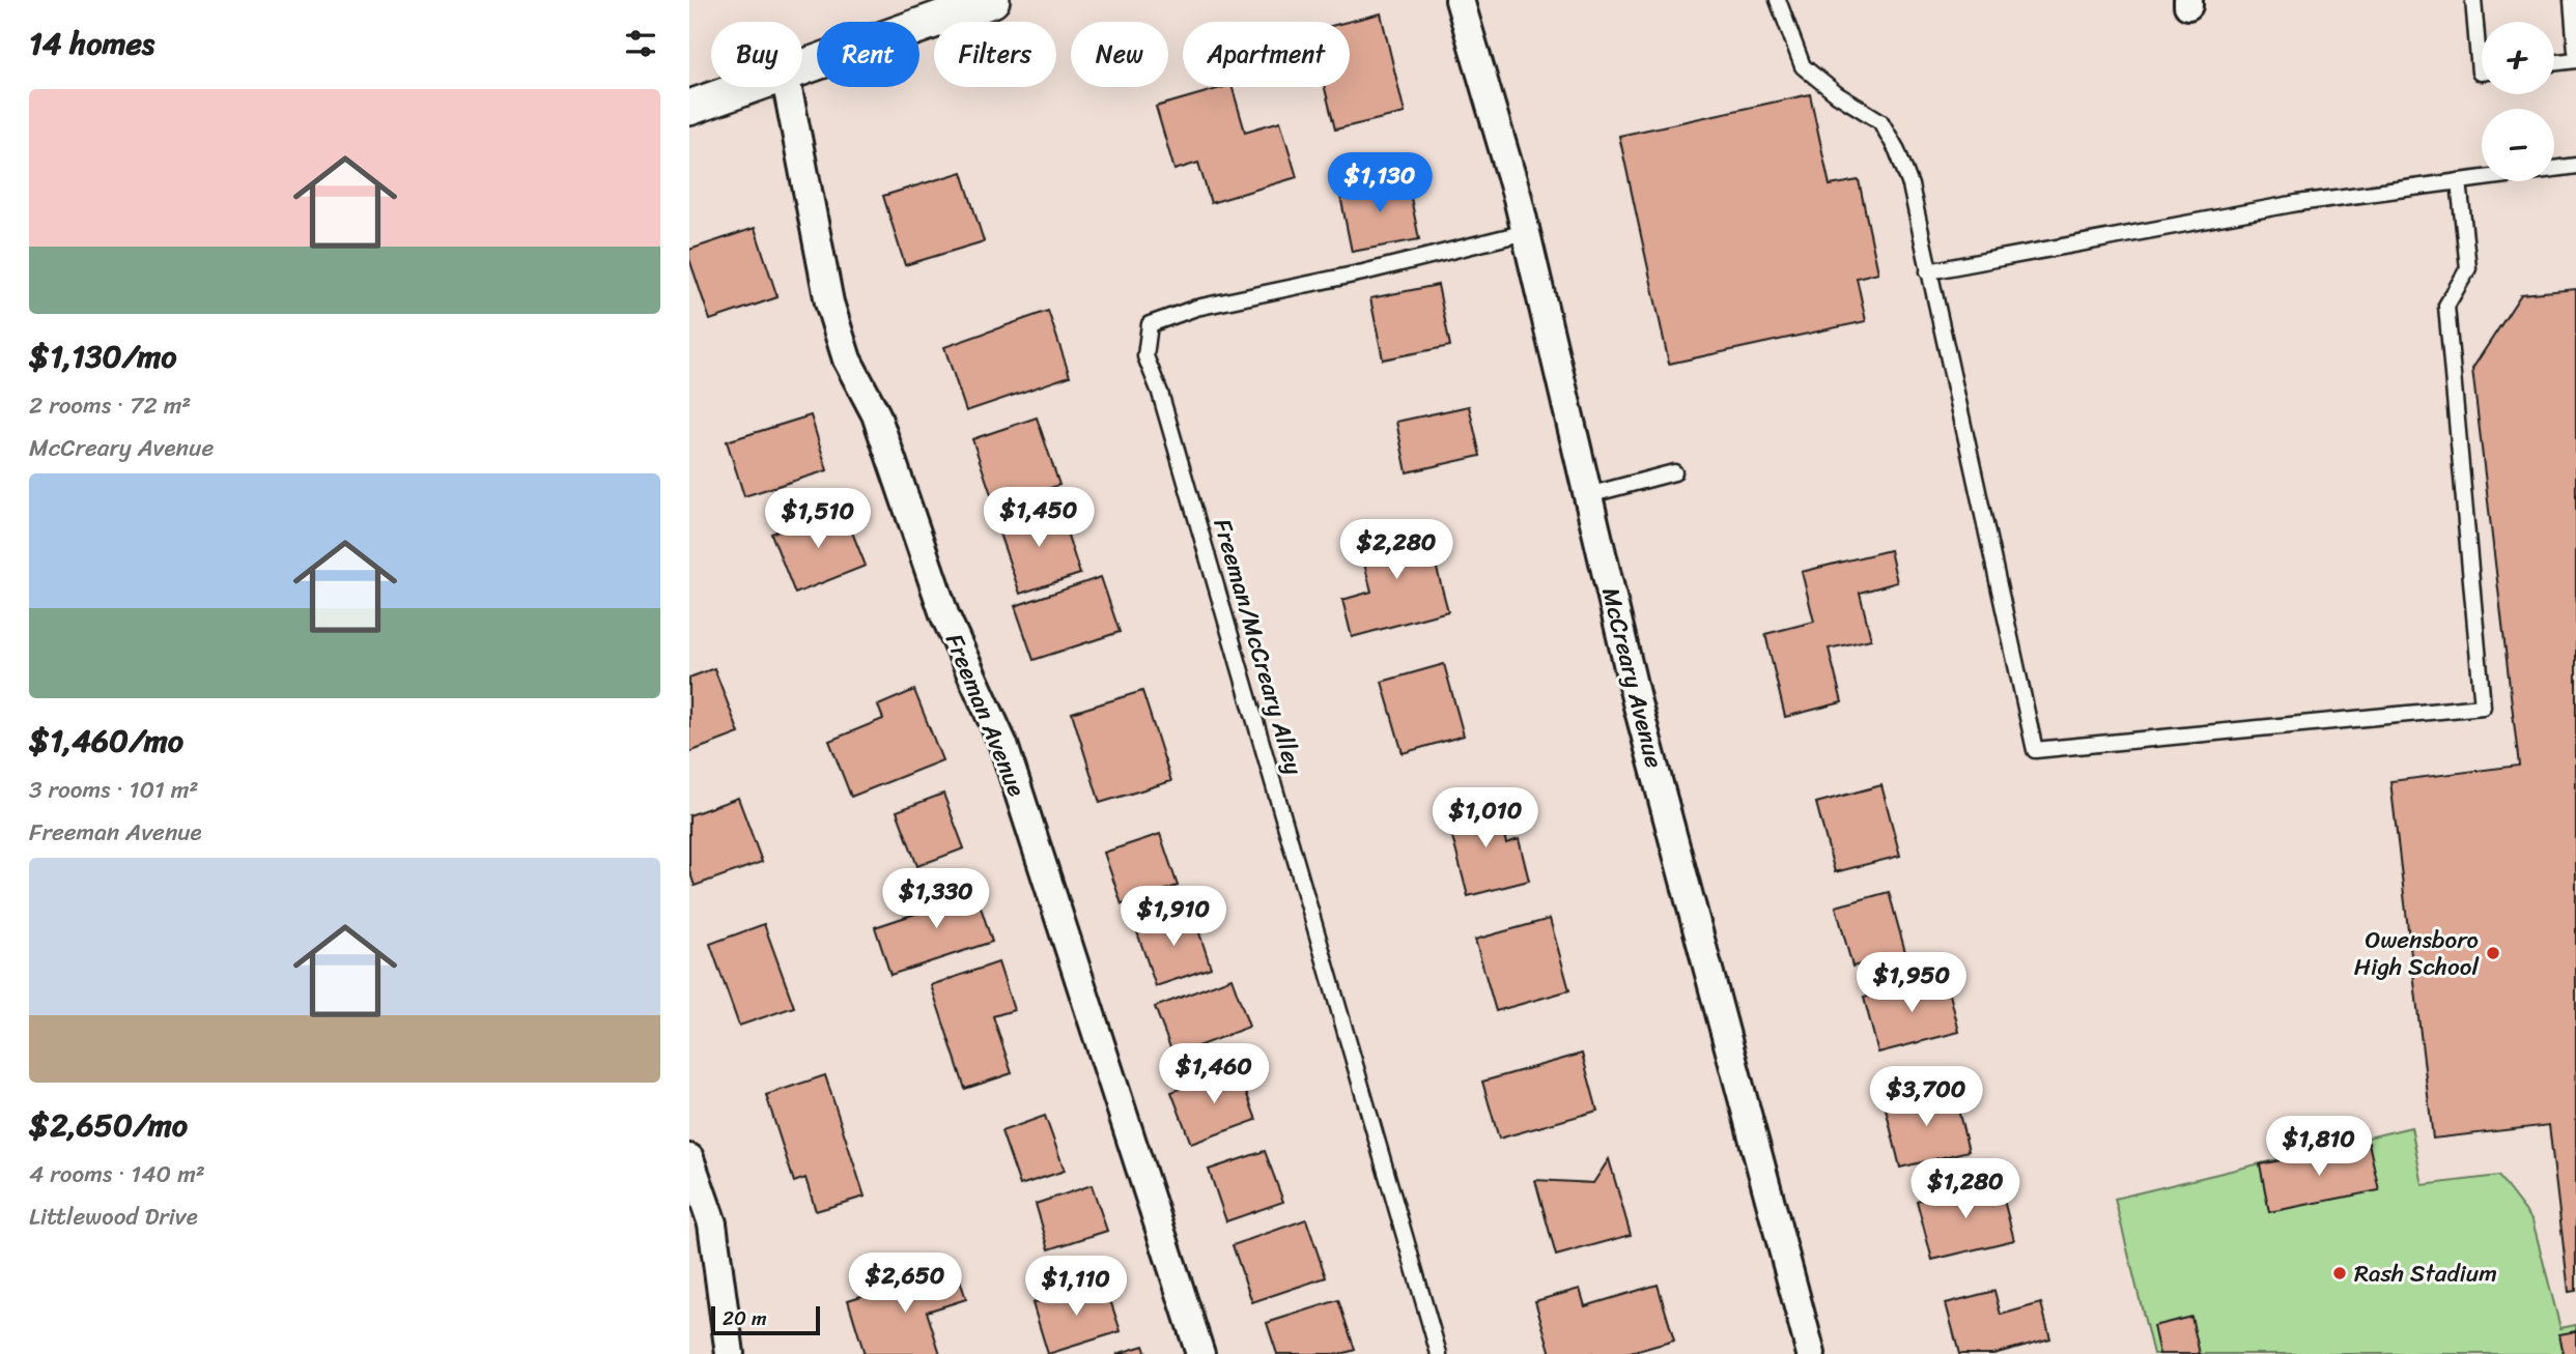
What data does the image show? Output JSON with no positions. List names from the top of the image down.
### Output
{
  "streets": {
    "street": ["McCreary Avenue", "Freeman Avenue"],
    "lane": ["Freeman/McCreary Alley"]
  },
  "crossings": [
    ["Freeman/McCreary Alley", "McCreary Avenue"]
  ],
  "places": ["Owensboro High School", "Rash Stadium"],
  "scale_bar": "20 m",
  "page": {
    "heading": "14 homes",
    "map_buttons": ["+", "−"],
    "chip": [
      "Buy",
      "Rent",
      "Filters",
      "New",
      "Apartment"
    ],
    "list": [
      {
        "name": "$1,130/mo",
        "note": "2 rooms · 72 m² · McCreary Avenue"
      },
      {
        "name": "$1,460/mo",
        "note": "3 rooms · 101 m² · Freeman Avenue"
      },
      {
        "name": "$2,650/mo",
        "note": "4 rooms · 140 m² · Littlewood Drive"
      }
    ],
    "price": [
      "$1,130",
      "$1,450",
      "$1,510",
      "$2,280",
      "$1,010",
      "$1,330",
      "$1,910",
      "$1,950",
      "$1,460",
      "$3,700",
      "$1,810",
      "$1,280",
      "$2,650",
      "$1,110"
    ],
    "scale": "20 m"
  }
}
